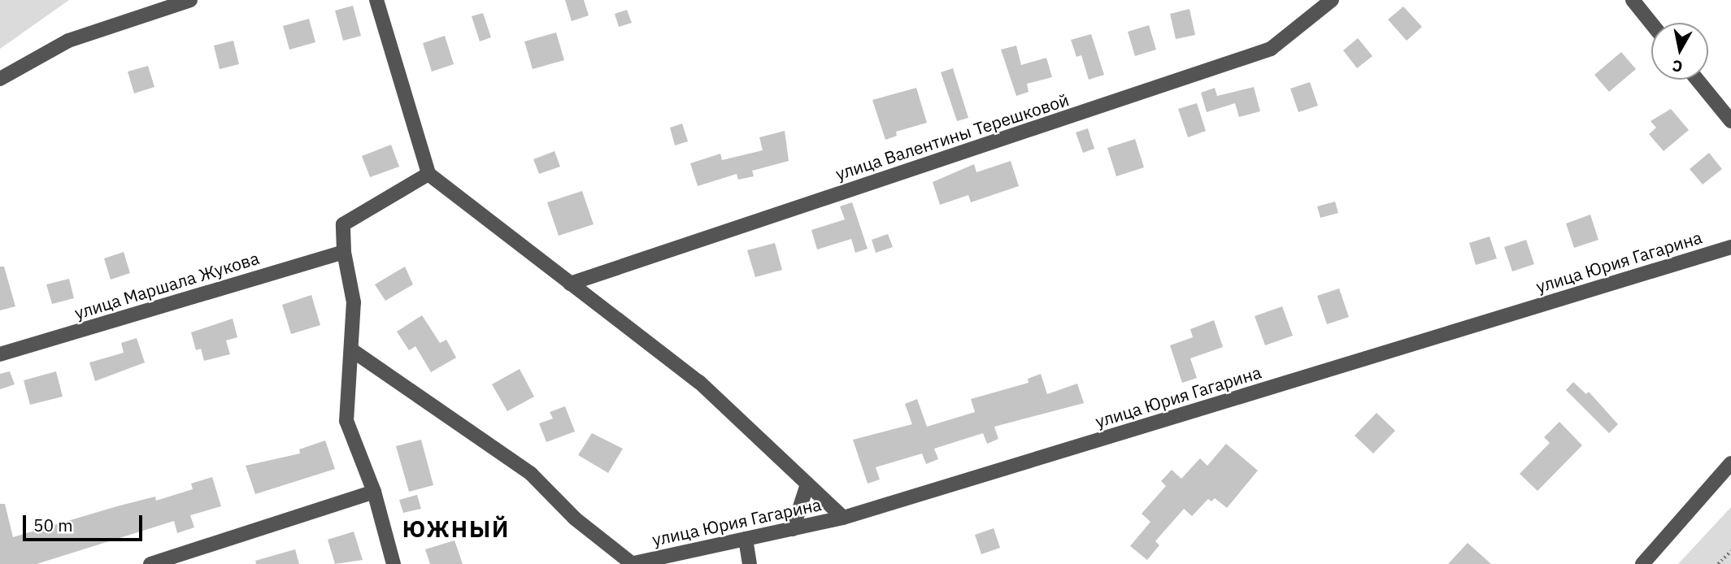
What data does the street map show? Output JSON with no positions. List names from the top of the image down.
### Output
{
  "streets": {
    "street": ["улица Валентины Терешковой", "улица Юрия Гагарина", "улица Маршала Жукова"]
  },
  "districts": ["ЮЖНЫЙ"],
  "scale_bar": "50 m",
  "north": "bottom"
}
